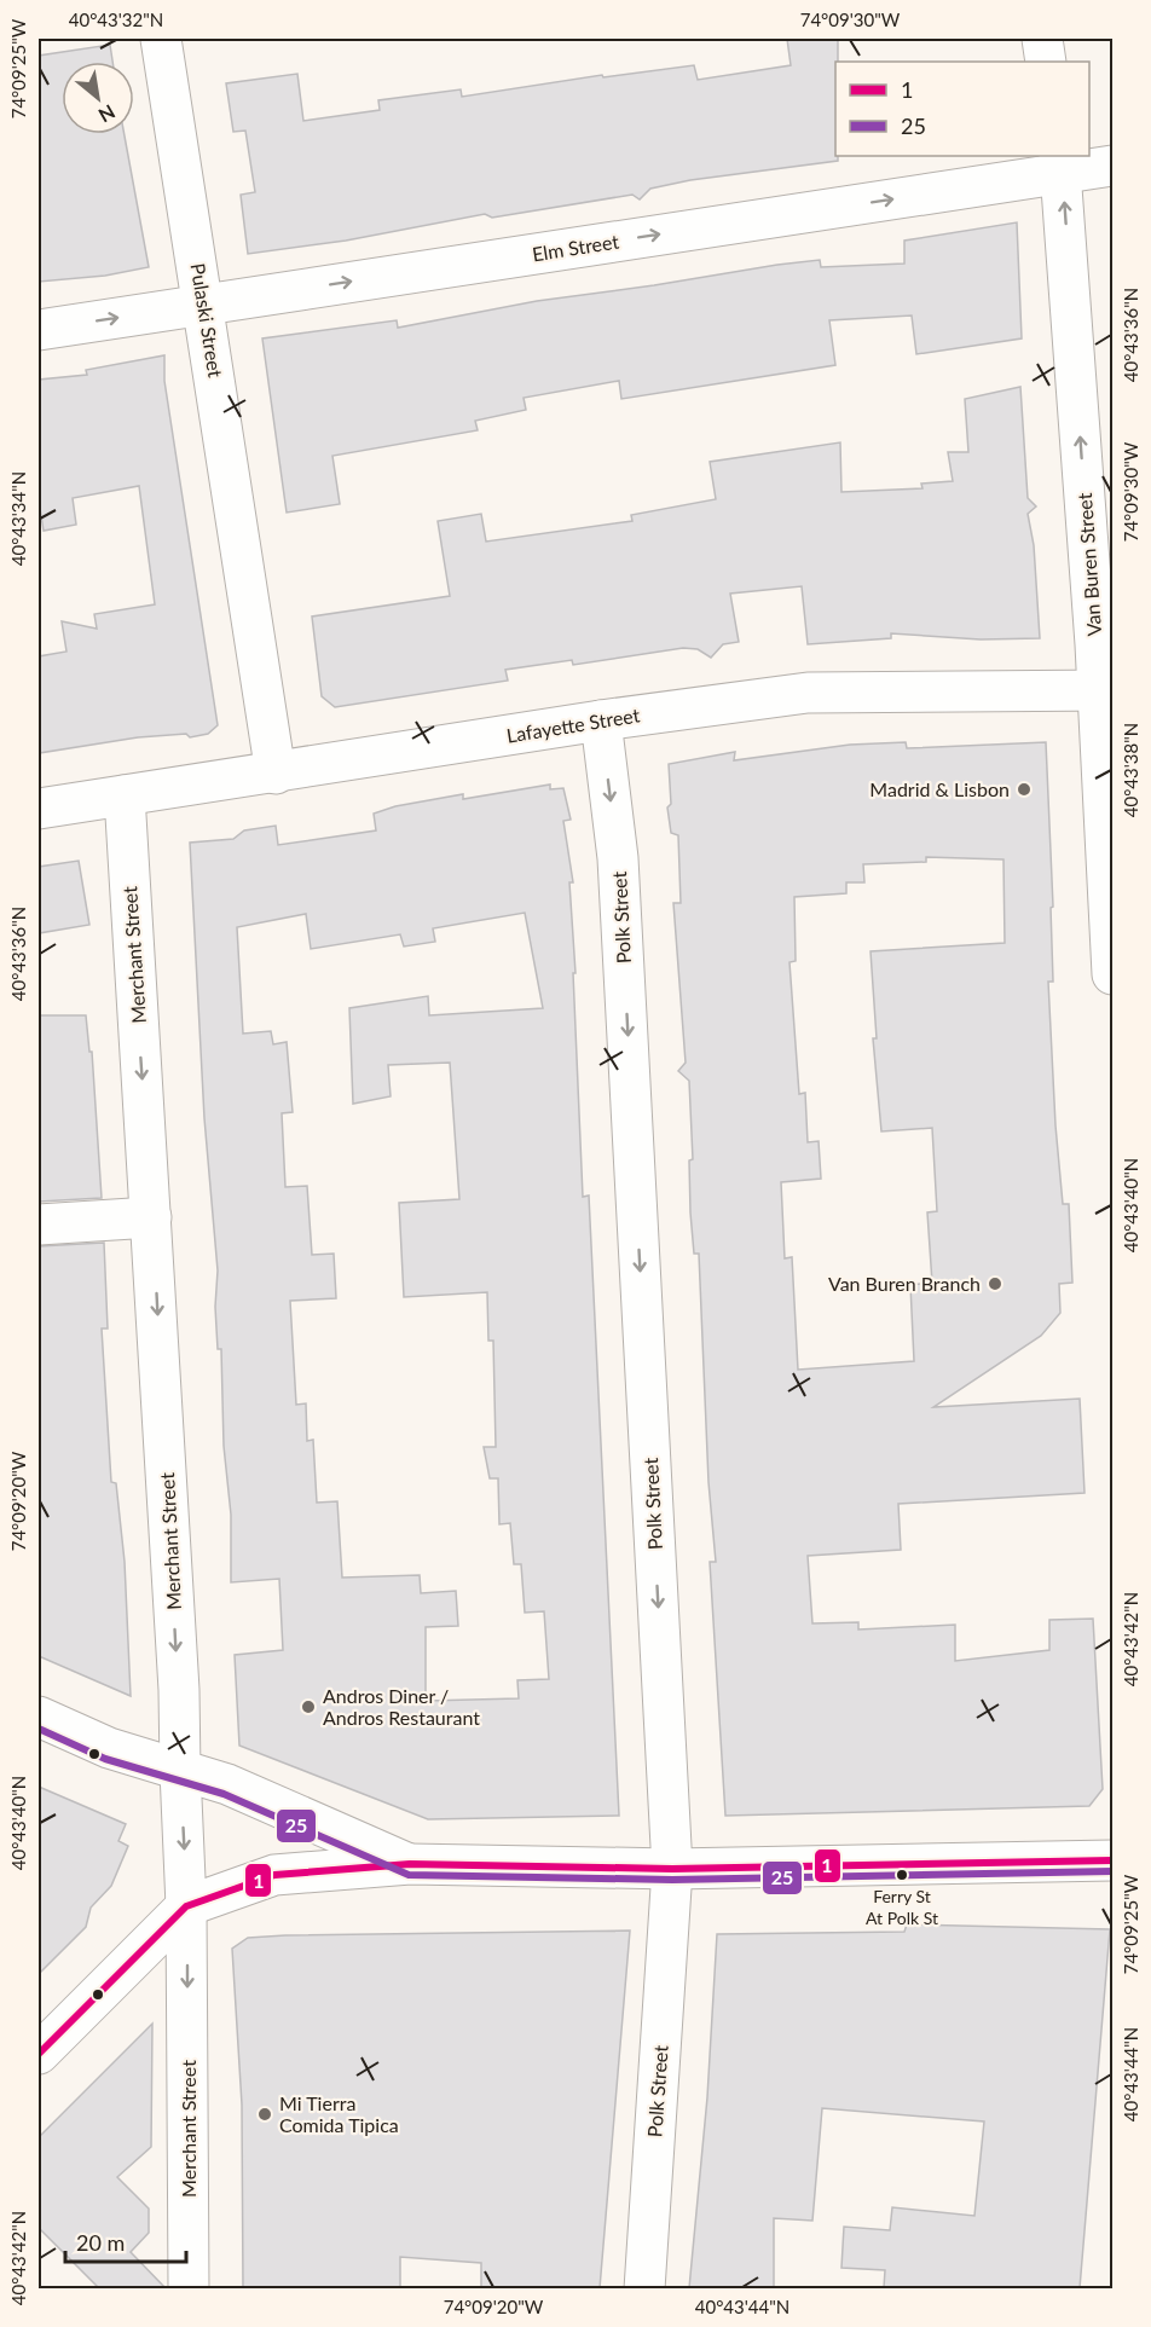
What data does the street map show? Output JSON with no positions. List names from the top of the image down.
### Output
{
  "streets": {
    "street": [
      "Elm Street",
      "Pulaski Street",
      "Van Buren Street",
      "Lafayette Street",
      "Polk Street",
      "Merchant Street"
    ]
  },
  "crossings": [
    ["Elm Street", "Pulaski Street"],
    ["Elm Street", "Van Buren Street"],
    ["Pulaski Street", "Lafayette Street"],
    ["Van Buren Street", "Lafayette Street"],
    ["Lafayette Street", "Polk Street"],
    ["Lafayette Street", "Merchant Street"]
  ],
  "one_way": [
    "Elm Street",
    "Van Buren Street",
    "Polk Street",
    "Merchant Street"
  ],
  "places": [
    "Madrid & Lisbon",
    "Van Buren Branch",
    "Andros Diner / Andros Restaurant",
    "Ferry St At Polk St",
    "Mi Tierra Comida Tipica"
  ],
  "lines": ["transit line 25", "transit line 1"],
  "legend": ["1", "25"],
  "scale_bar": "20 m",
  "north": "bottom right",
  "coordinates": [
    "40°43'32\"N",
    "74°09'30\"W",
    "74°09'25\"W",
    "40°43'36\"N",
    "40°43'34\"N",
    "40°43'38\"N",
    "40°43'40\"N",
    "74°09'20\"W",
    "40°43'42\"N",
    "40°43'44\"N"
  ]
}
